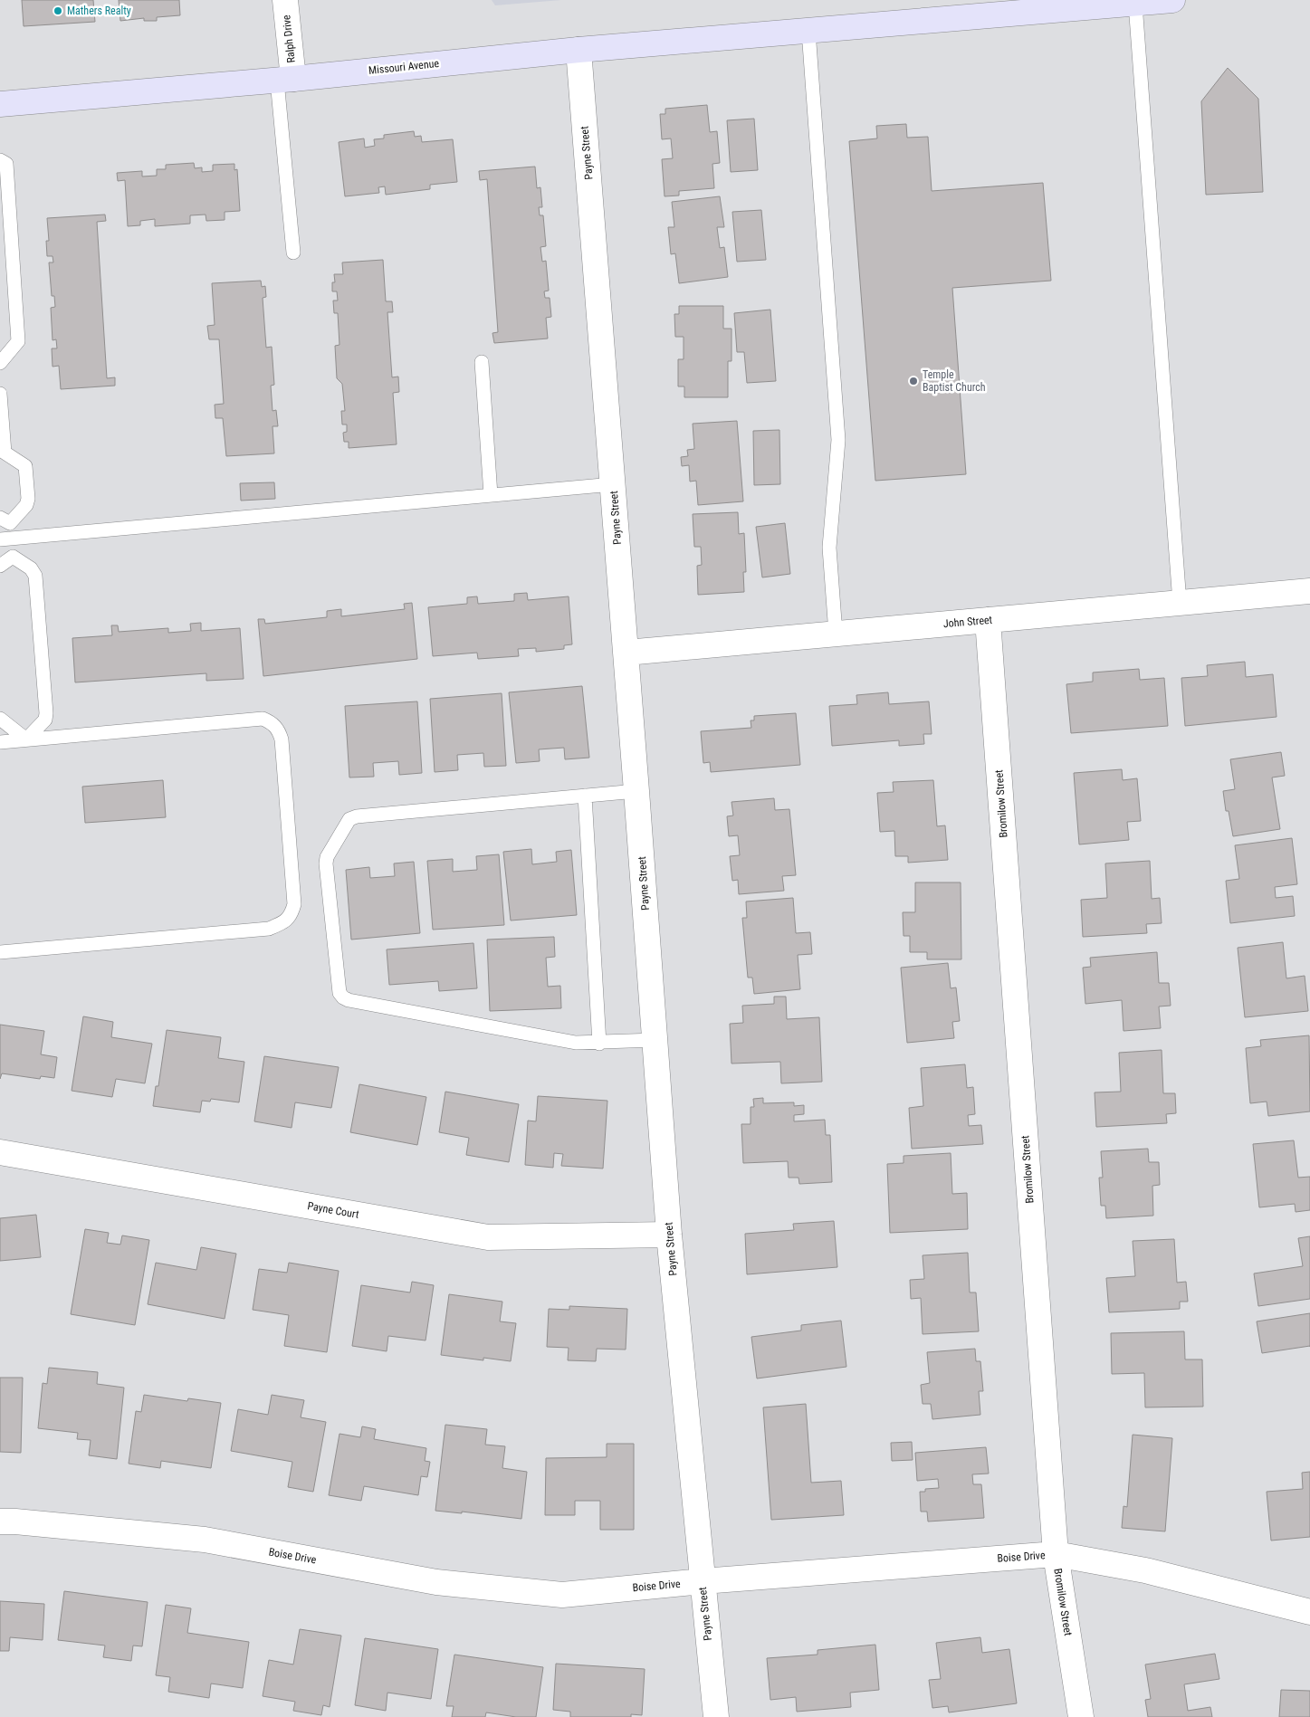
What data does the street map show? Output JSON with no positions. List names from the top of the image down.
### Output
{
  "streets": {
    "main road": ["Missouri Avenue"],
    "street": [
      "Ralph Drive",
      "Payne Street",
      "John Street",
      "Bromilow Street",
      "Payne Court",
      "Boise Drive"
    ]
  },
  "crossings": [
    ["Ralph Drive", "Missouri Avenue"],
    ["Missouri Avenue", "Payne Street"],
    ["Payne Street", "John Street"],
    ["Payne Street", "Payne Court"],
    ["Payne Street", "Boise Drive"],
    ["John Street", "Bromilow Street"],
    ["Bromilow Street", "Boise Drive"]
  ],
  "places": ["Mathers Realty", "Temple Baptist Church"]
}
